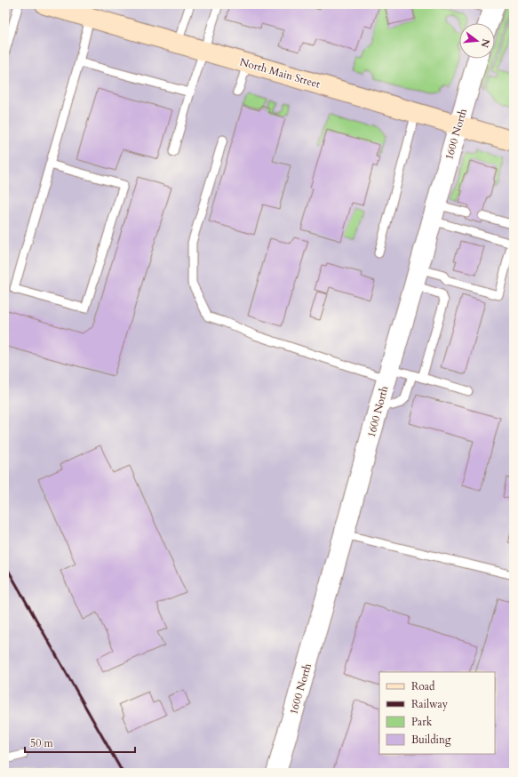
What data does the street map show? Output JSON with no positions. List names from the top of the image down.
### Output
{
  "streets": {
    "main road": ["North Main Street"],
    "street": ["1600 North"]
  },
  "crossings": [
    ["North Main Street", "1600 North"]
  ],
  "legend": [
    "Road",
    "Railway",
    "Park",
    "Building"
  ],
  "scale_bar": "50 m",
  "north": "right"
}
